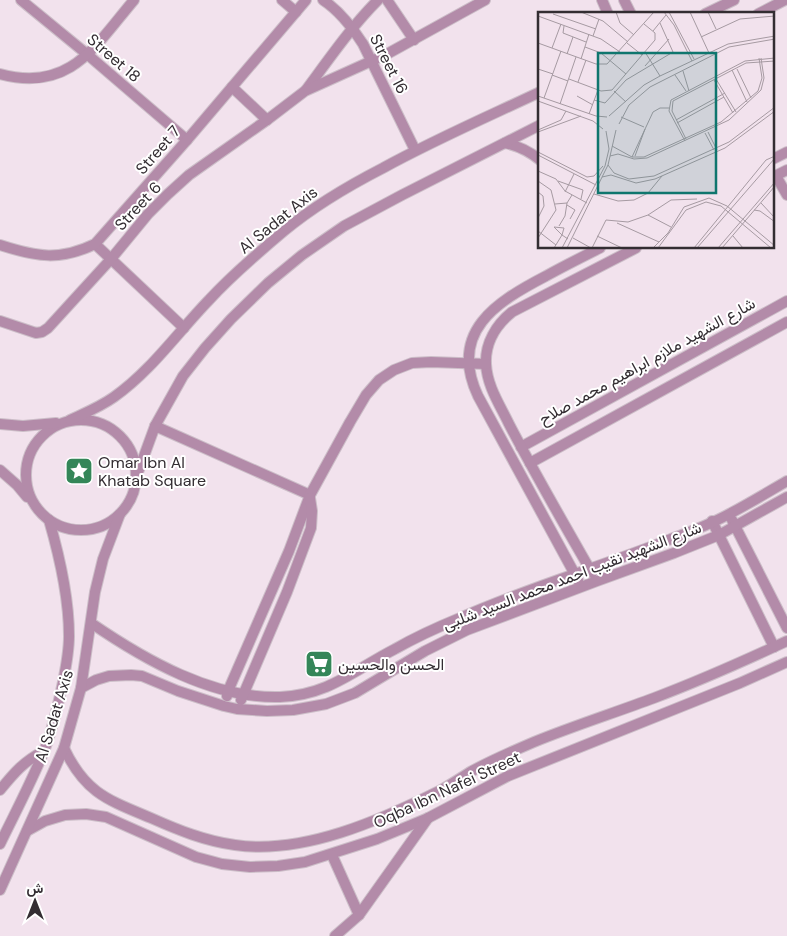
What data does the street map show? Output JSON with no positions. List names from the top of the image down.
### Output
{
  "streets": {
    "street": [
      "Street 18",
      "Street 16",
      "Street 7",
      "Street 6",
      "Al Sadat Axis",
      "شارع الشهيد ملازم ابراهيم محمد صلاح",
      "شارع الشهيد نقيب احمد محمد السيد شلبى",
      "Oqba Ibn Nafei Street"
    ]
  },
  "crossings": [
    ["Street 18", "Street 7"],
    ["Street 16", "Street 6"],
    ["Street 16", "Al Sadat Axis"],
    ["Al Sadat Axis", "شارع الشهيد نقيب احمد محمد السيد شلبى"],
    ["Al Sadat Axis", "Oqba Ibn Nafei Street"]
  ],
  "places": {
    "place": ["Omar Ibn Al Khatab Square"],
    "supermarket": ["الحسن والحسين"]
  },
  "north": "top"
}
